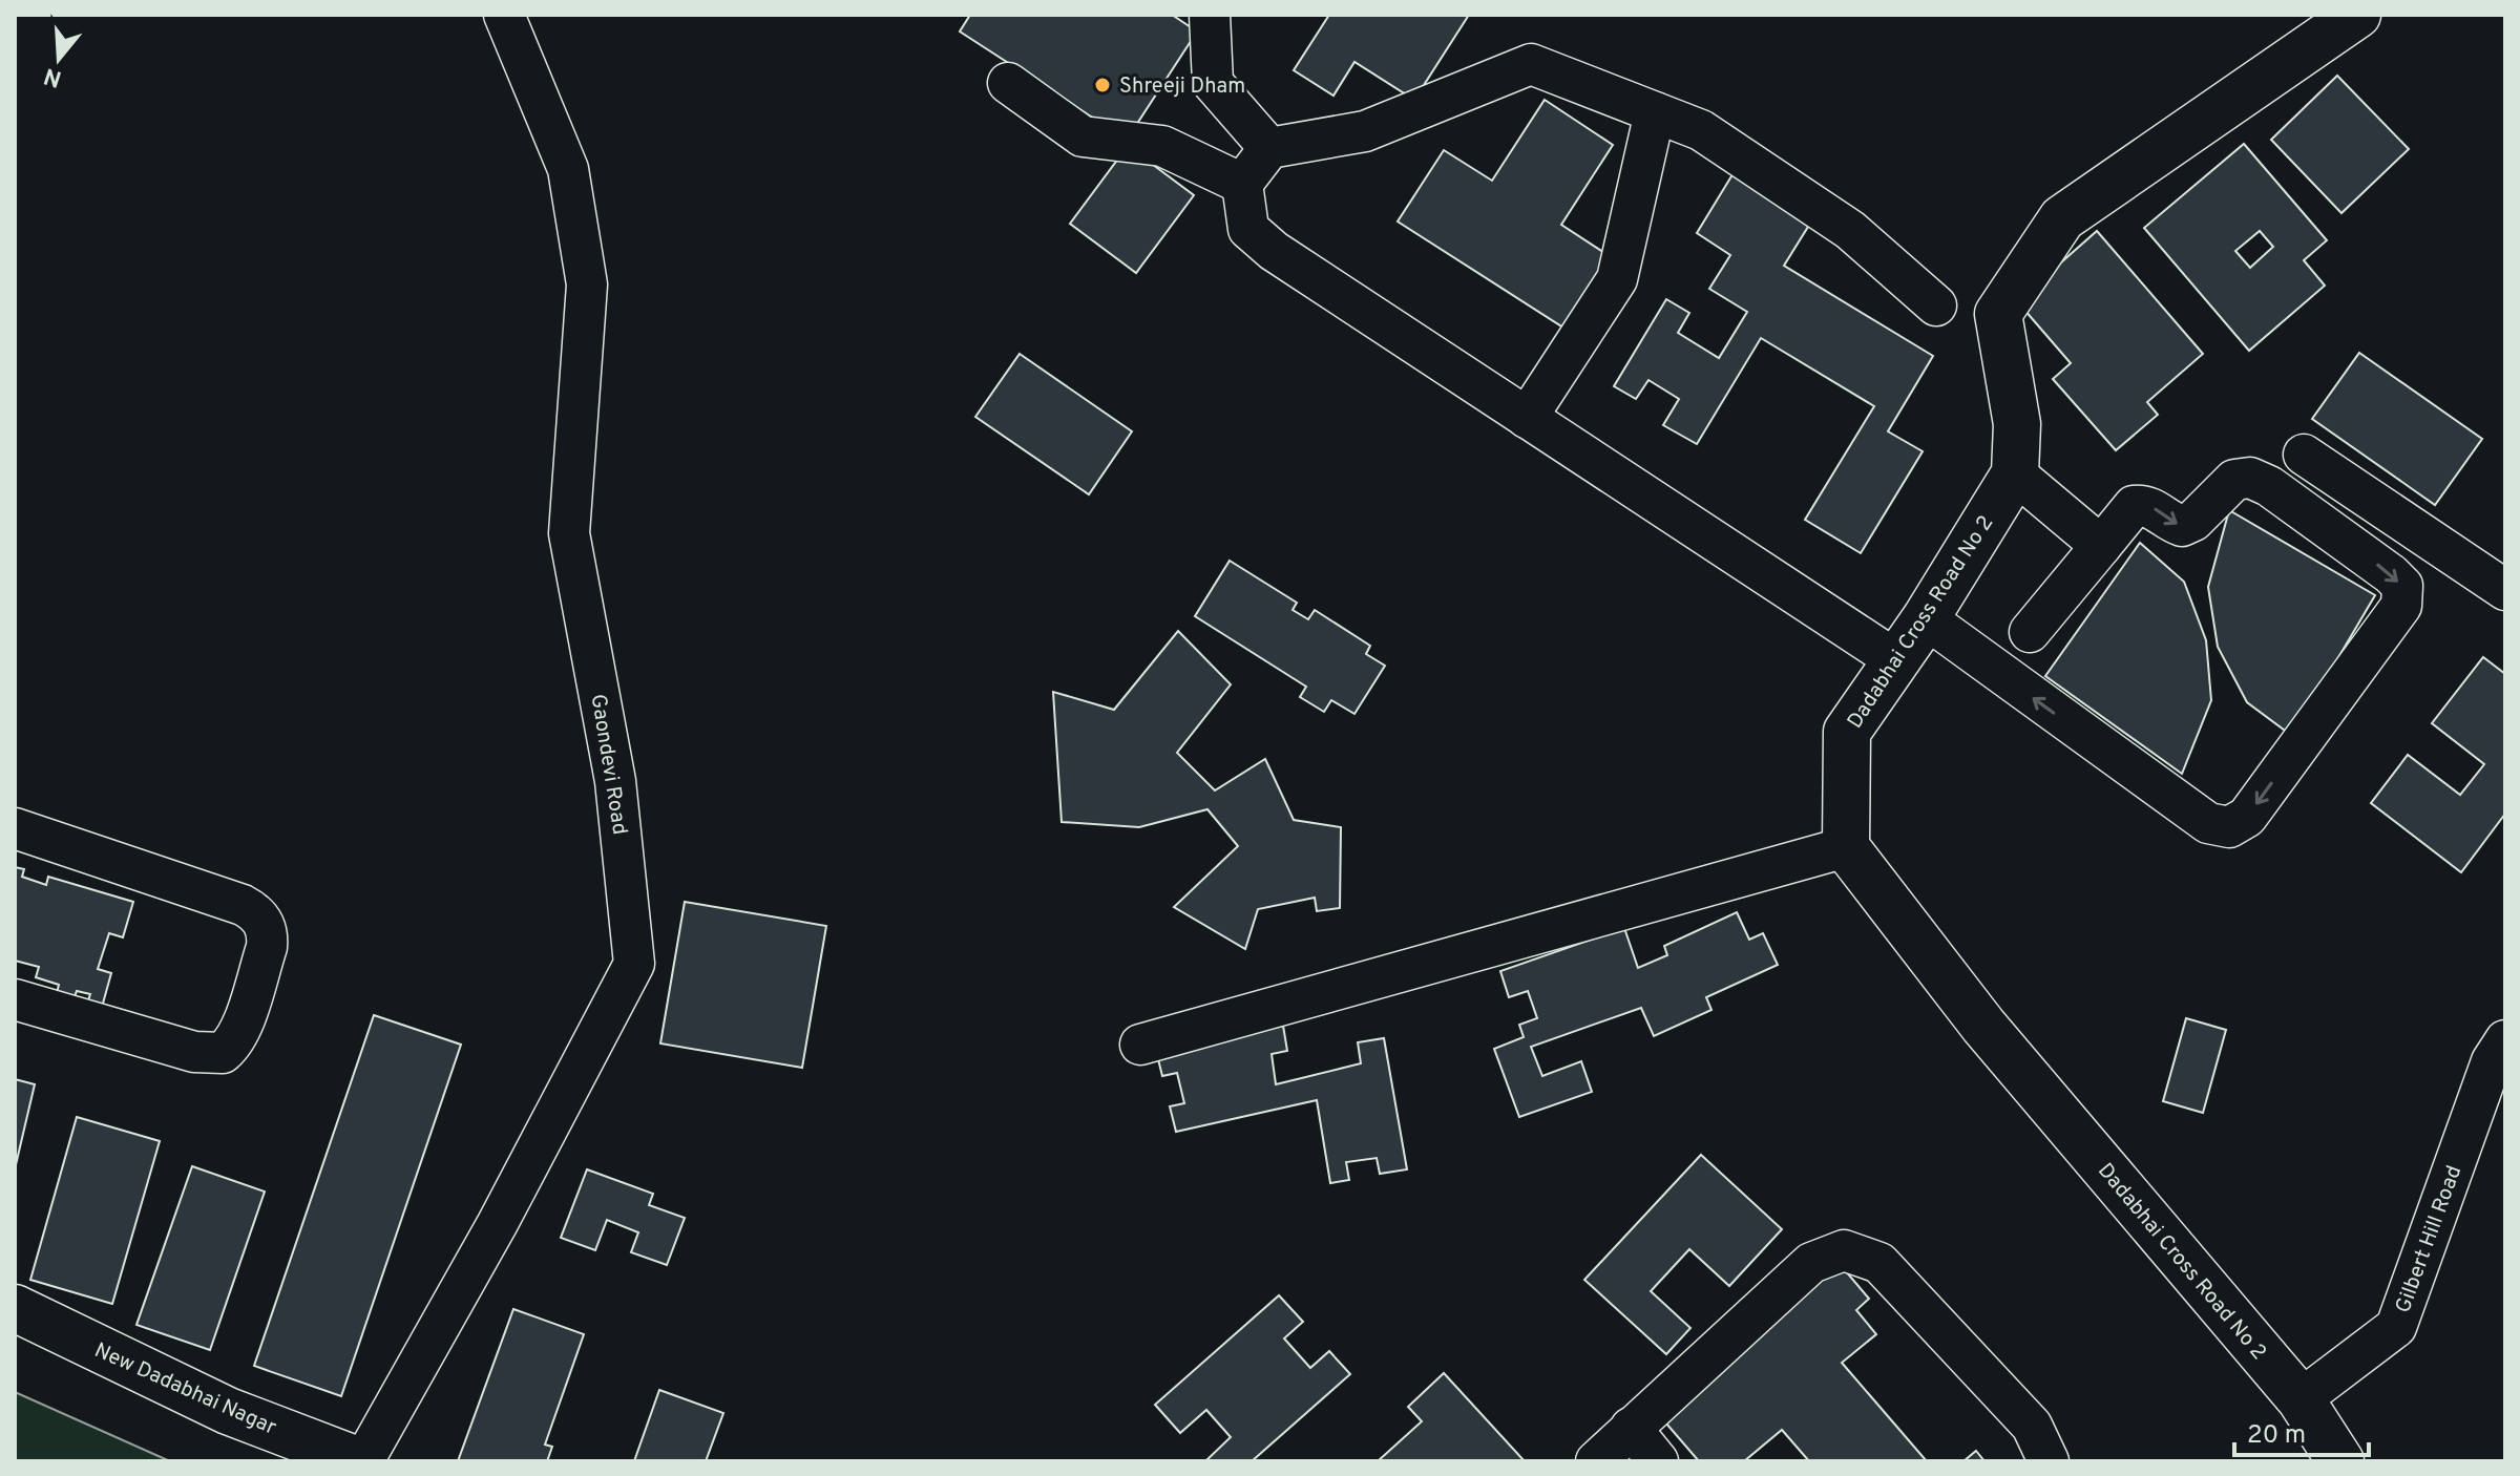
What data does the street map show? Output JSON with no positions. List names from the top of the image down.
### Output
{
  "streets": {
    "street": [
      "Dadabhai Cross Road No 2",
      "Gaondevi Road",
      "Gilbert Hill Road",
      "New Dadabhai Nagar"
    ]
  },
  "crossings": [
    ["Dadabhai Cross Road No 2", "Gilbert Hill Road"],
    ["Gaondevi Road", "New Dadabhai Nagar"]
  ],
  "places": ["Shreeji Dham"],
  "scale_bar": "20 m",
  "north": "bottom"
}
